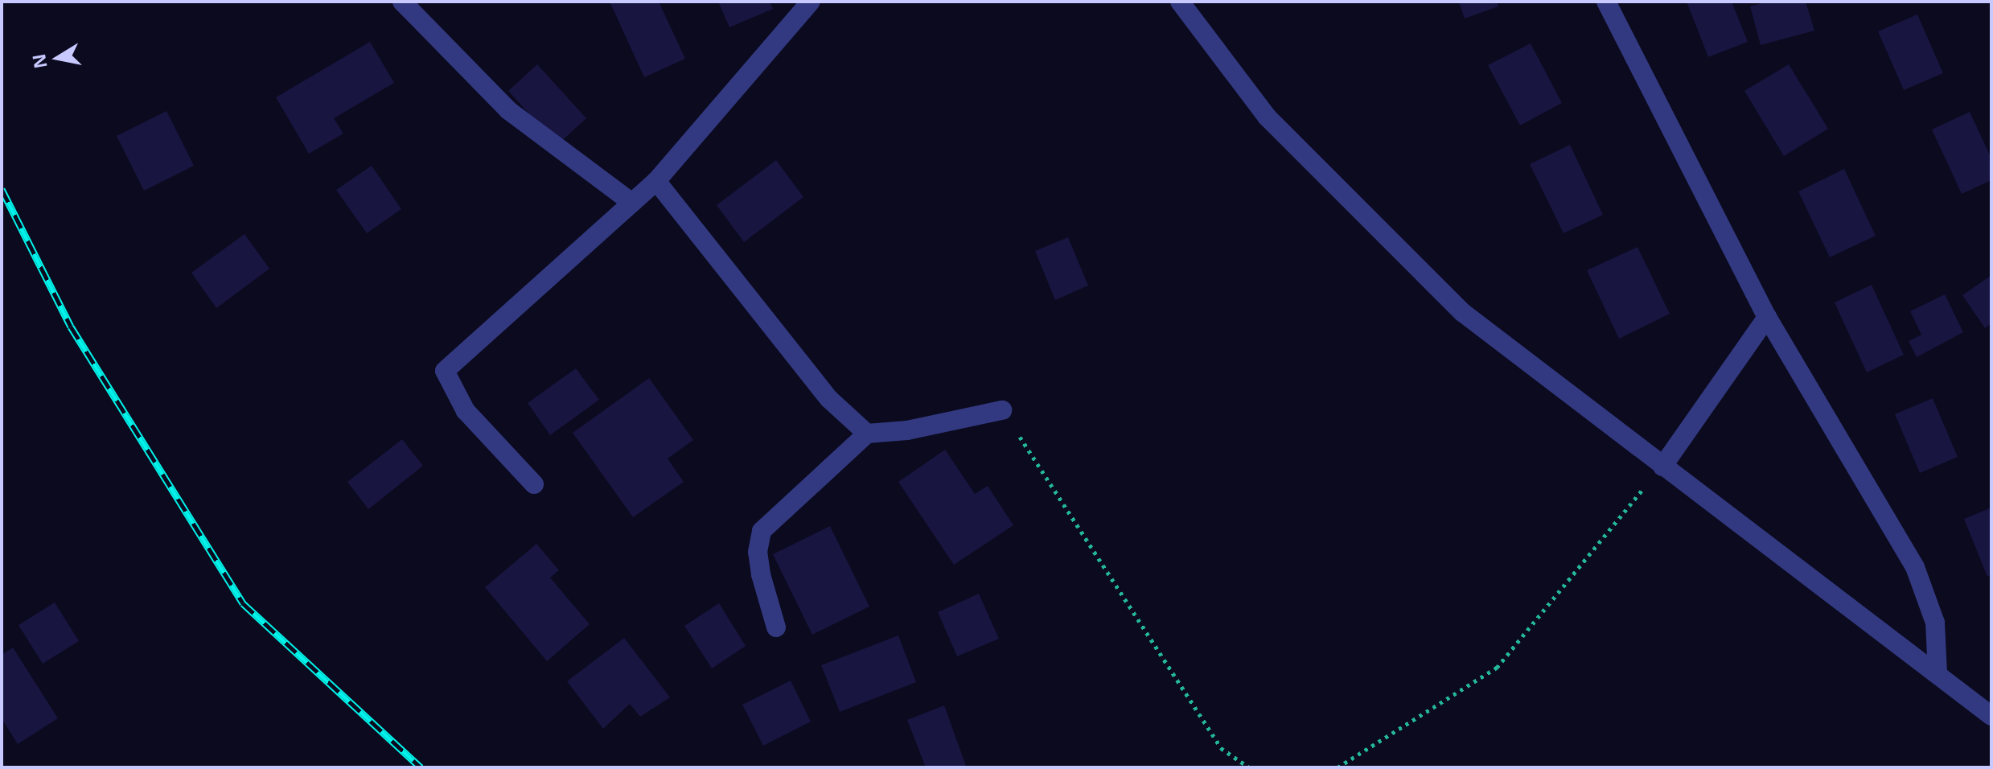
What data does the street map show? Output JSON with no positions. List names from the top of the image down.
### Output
{
  "north": "left"
}
